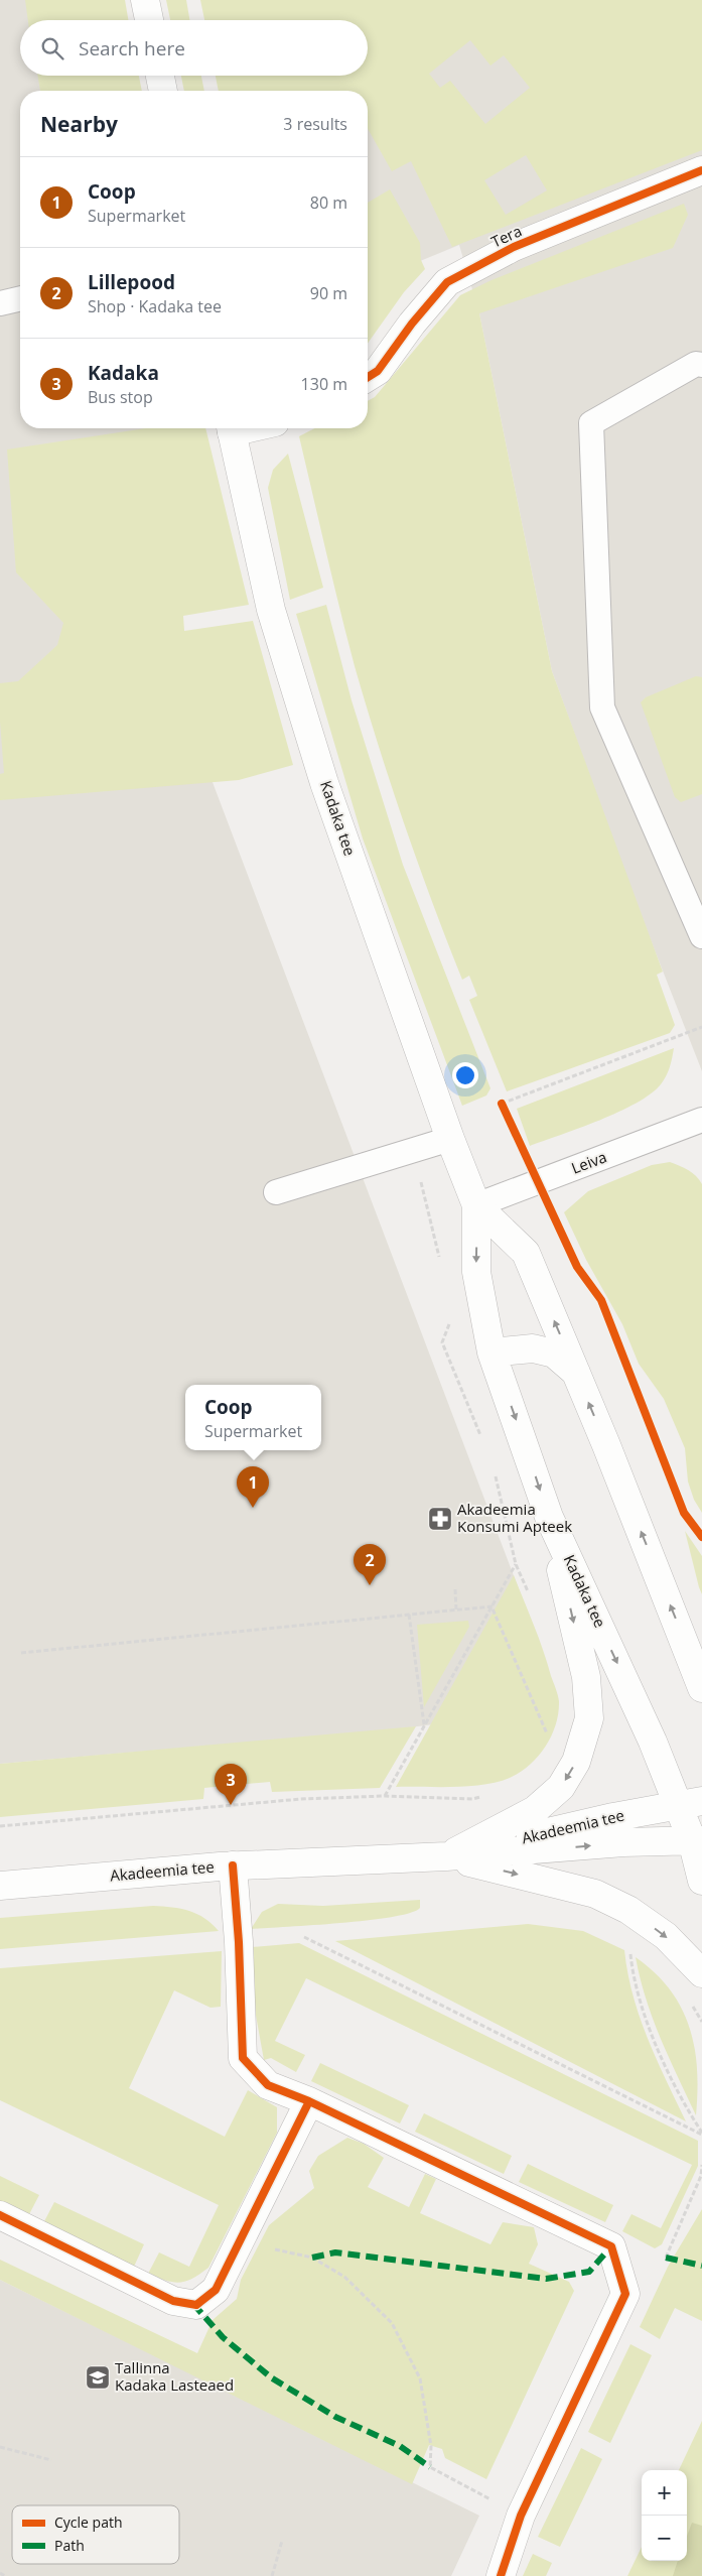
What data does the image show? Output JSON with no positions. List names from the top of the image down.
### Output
{
  "streets": {
    "main road": ["Tera", "Kadaka tee", "Akadeemia tee"],
    "lane": ["Leiva"]
  },
  "crossings": [
    ["Kadaka tee", "Leiva"],
    ["Kadaka tee", "Akadeemia tee"]
  ],
  "places": {
    "pharmacy": ["Akadeemia Konsumi Apteek"],
    "school or university": ["Tallinna Kadaka Lasteaed"]
  },
  "legend": ["Cycle path", "Path"],
  "page": {
    "search": "Search here",
    "heading": ["Nearby", "3 results"],
    "list": [
      {
        "mark": "1",
        "name": "Coop",
        "note": "Supermarket",
        "value": "80 m"
      },
      {
        "mark": "2",
        "name": "Lillepood",
        "note": "Shop · Kadaka tee",
        "value": "90 m"
      },
      {
        "mark": "3",
        "name": "Kadaka",
        "note": "Bus stop",
        "value": "130 m"
      }
    ],
    "popup": ["Coop", "Supermarket"],
    "pins": ["1", "2", "3"],
    "map_buttons": ["+", "−"]
  }
}
